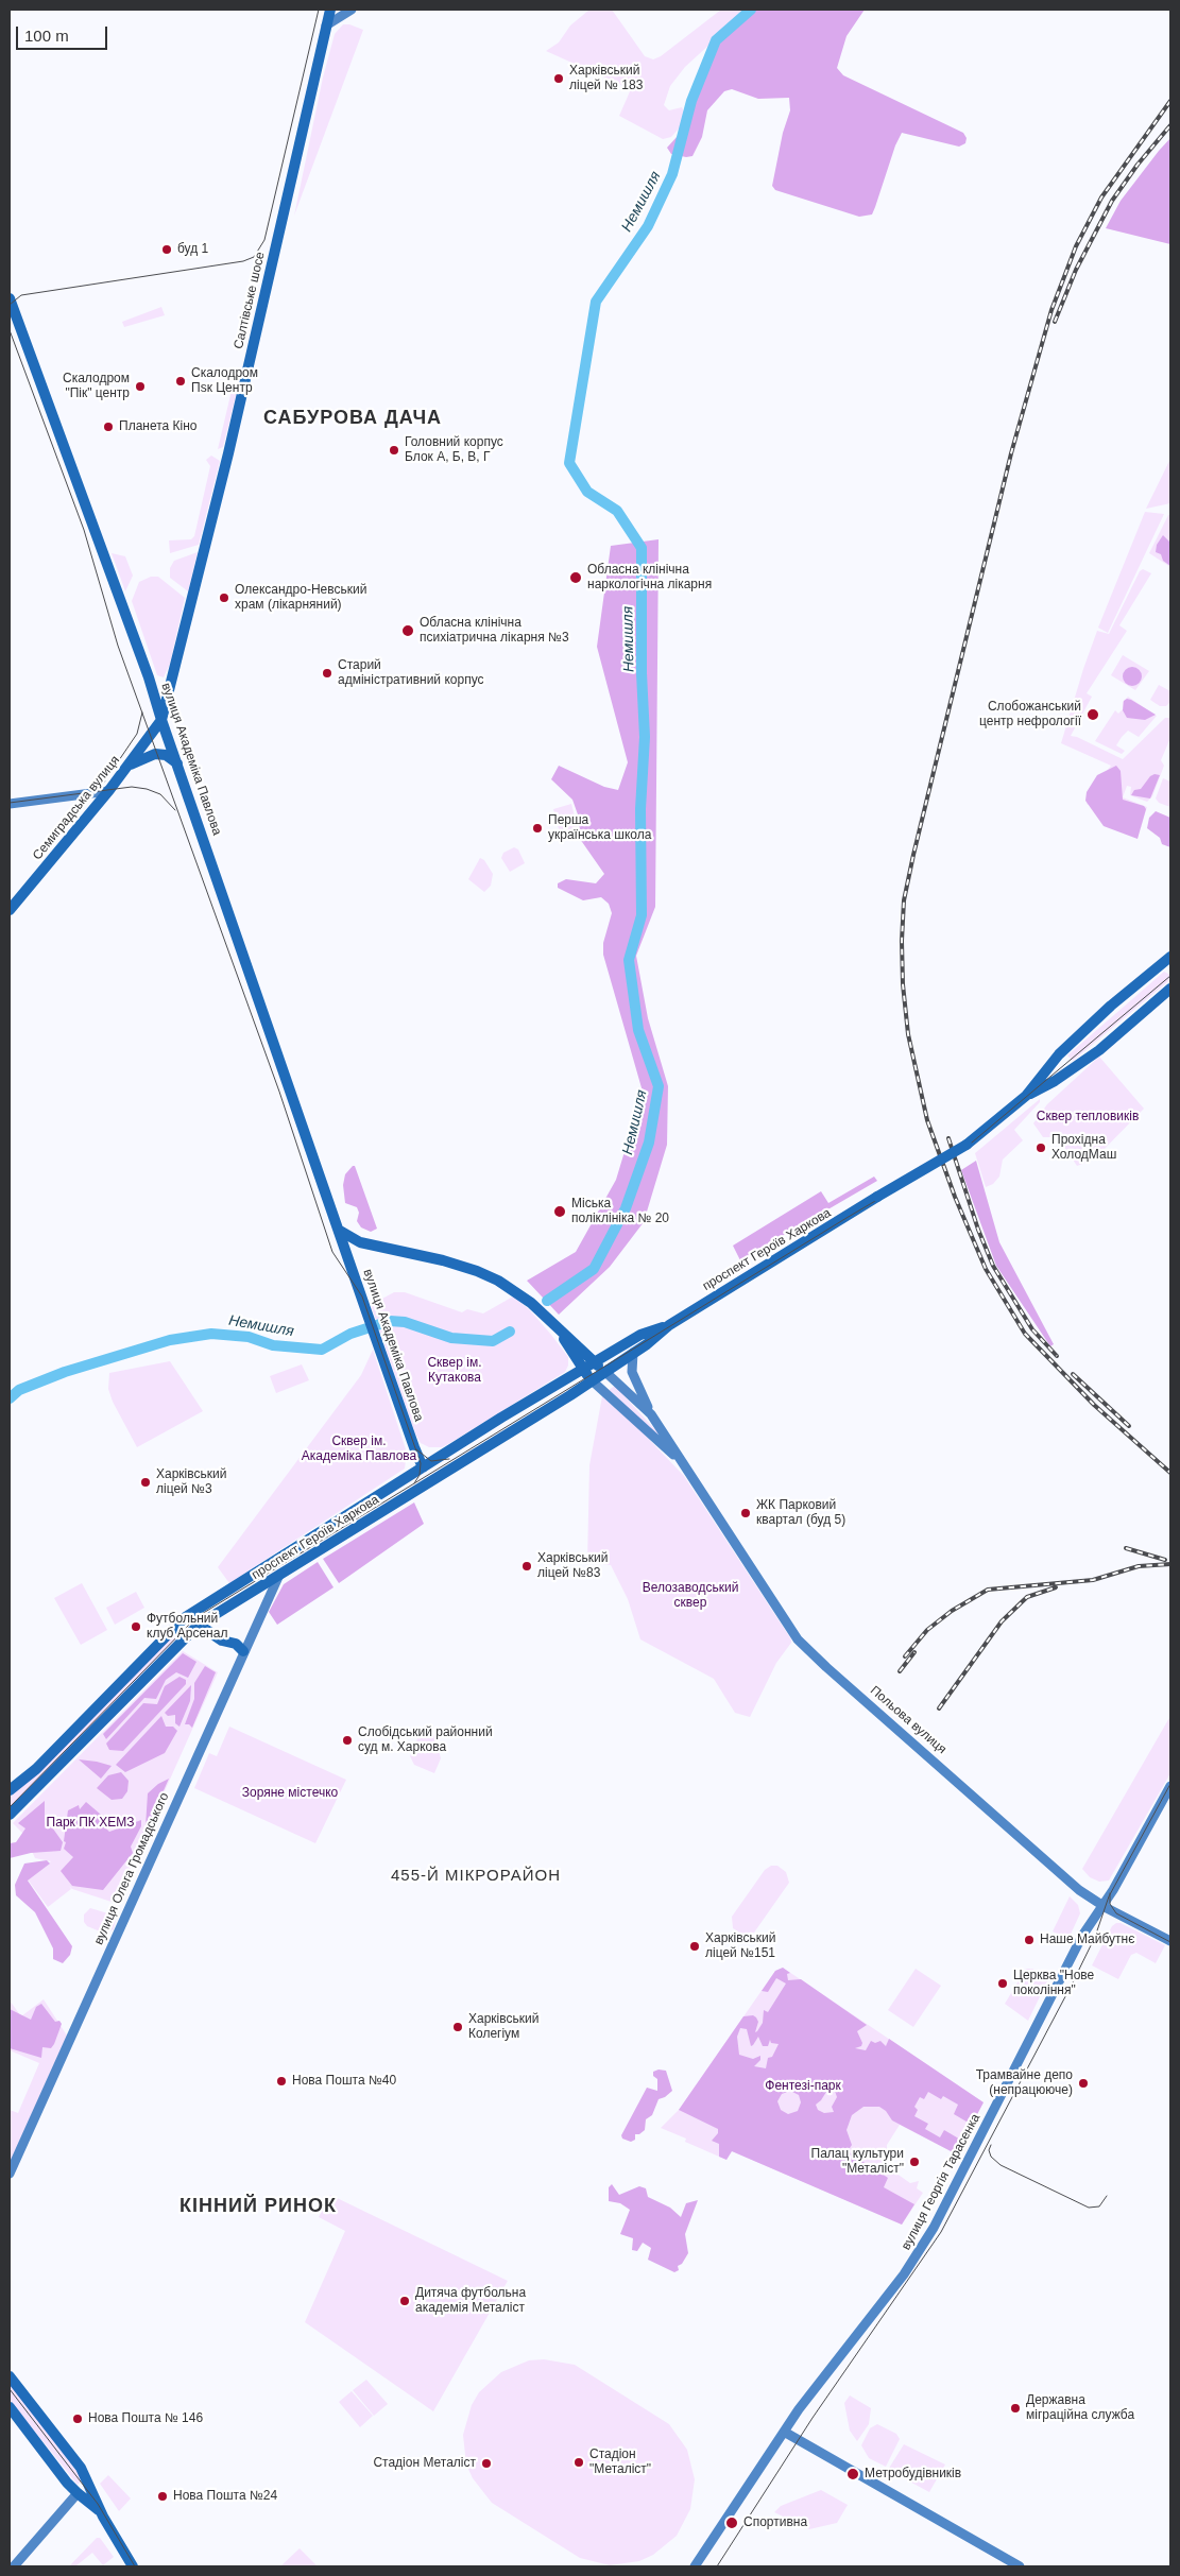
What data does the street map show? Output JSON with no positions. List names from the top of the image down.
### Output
{
  "streets": {
    "main road": [
      "Салтівське шосе",
      "вулиця Академіка Павлова",
      "Семиградська вулиця",
      "проспект Героїв Харкова",
      "Польова вулиця",
      "вулиця Олега Громадського",
      "вулиця Георгія Тарасенка"
    ]
  },
  "crossings": [
    ["Салтівське шосе", "вулиця Академіка Павлова"],
    ["Салтівське шосе", "Семиградська вулиця"],
    ["вулиця Академіка Павлова", "Семиградська вулиця"],
    ["вулиця Академіка Павлова", "проспект Героїв Харкова"],
    ["проспект Героїв Харкова", "Польова вулиця"],
    ["проспект Героїв Харкова", "вулиця Олега Громадського"],
    ["Польова вулиця", "вулиця Георгія Тарасенка"]
  ],
  "districts": ["САБУРОВА ДАЧА", "455-Й МІКРОРАЙОН", "КІННИЙ РИНОК"],
  "water": ["Немишля"],
  "parks": [
    "Сквер тепловиків",
    "Сквер ім. Кутакова",
    "Сквер ім. Академіка Павлова",
    "Велозаводський сквер",
    "Зоряне містечко",
    "Парк ПК ХЕМЗ",
    "Фентезі-парк"
  ],
  "places": [
    "Харківський ліцей № 183",
    "буд 1",
    "Скалодром Пsк Центр",
    "Скалодром \"Пік\" центр",
    "Планета Кіно",
    "Головний корпус Блок А, Б, В, Г",
    "Обласна клінічна наркологічна лікарня",
    "Олександро-Невський храм (лікарняний)",
    "Обласна клінічна психіатрична лікарня №3",
    "Старий адміністративний корпус",
    "Слобожанський центр нефрології",
    "Перша українська школа",
    "Прохідна ХолодМаш",
    "Міська поліклініка № 20",
    "Харківський ліцей №3",
    "ЖК Парковий квартал (буд 5)",
    "Харківський ліцей №83",
    "Футбольний клуб Арсенал",
    "Слобідський районний суд м. Харкова",
    "Наше Майбутнє",
    "Харківський ліцей №151",
    "Церква \"Нове покоління\"",
    "Харківський Колегіум",
    "Нова Пошта №40",
    "Трамвайне депо (непрацююче)",
    "Палац культури \"Металіст\"",
    "Дитяча футбольна академія Металіст",
    "Державна міграційна служба",
    "Нова Пошта № 146",
    "Стадіон \"Металіст\"",
    "Стадіон Металіст",
    "Метробудівників",
    "Нова Пошта №24",
    "Спортивна"
  ],
  "scale_bar": "100 m"
}
